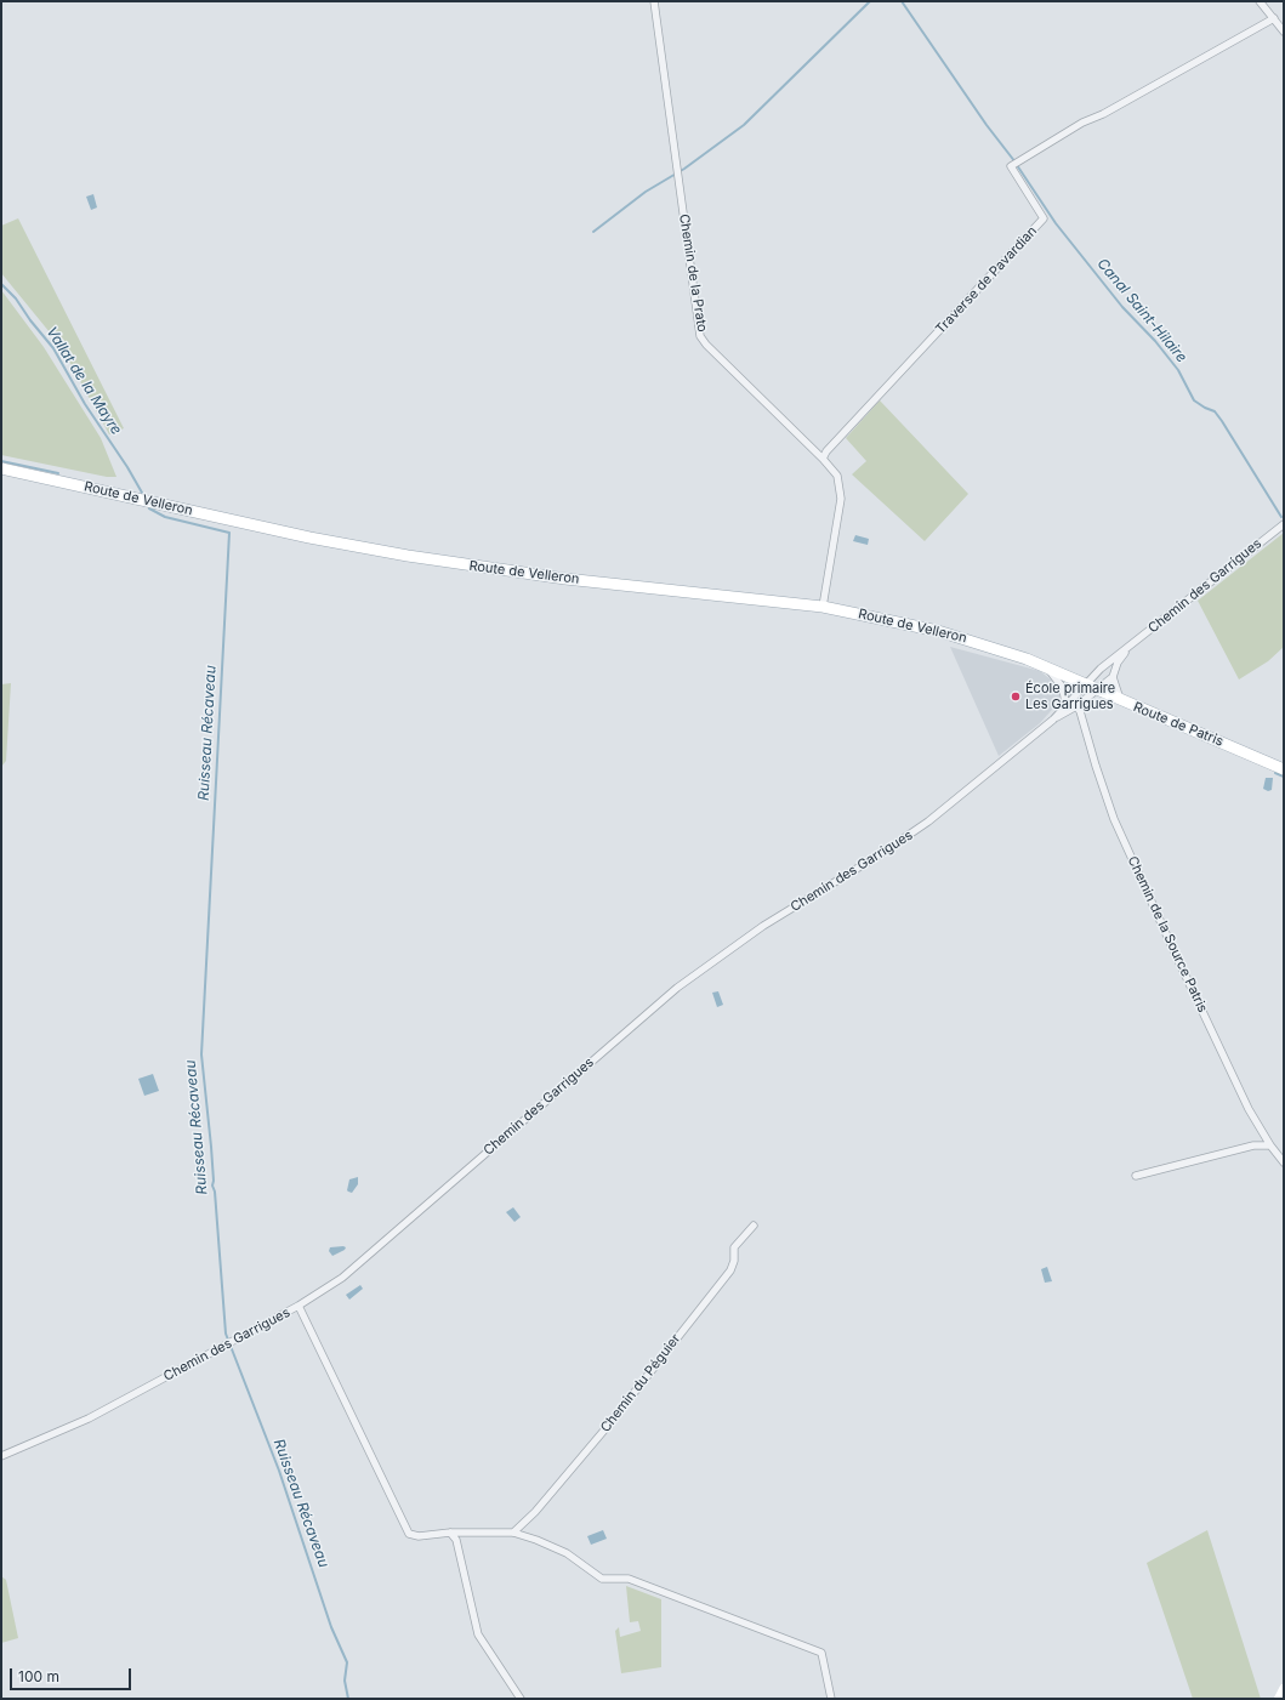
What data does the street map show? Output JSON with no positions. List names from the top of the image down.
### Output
{
  "streets": {
    "main road": ["Route de Velleron", "Route de Patris"],
    "street": [
      "Chemin de la Prato",
      "Traverse de Pavardian",
      "Chemin des Garrigues",
      "Chemin de la Source Patris",
      "Chemin du Péguier"
    ]
  },
  "crossings": [
    ["Chemin de la Prato", "Traverse de Pavardian"],
    ["Chemin de la Prato", "Route de Velleron"],
    ["Route de Velleron", "Route de Patris"],
    ["Chemin des Garrigues", "Route de Patris"],
    ["Chemin des Garrigues", "Chemin de la Source Patris"]
  ],
  "water": ["Canal Saint-Hilaire", "Vallat de la Mayre", "Ruisseau Récaveau"],
  "places": ["École primaire Les Garrigues"],
  "scale_bar": "100 m"
}
